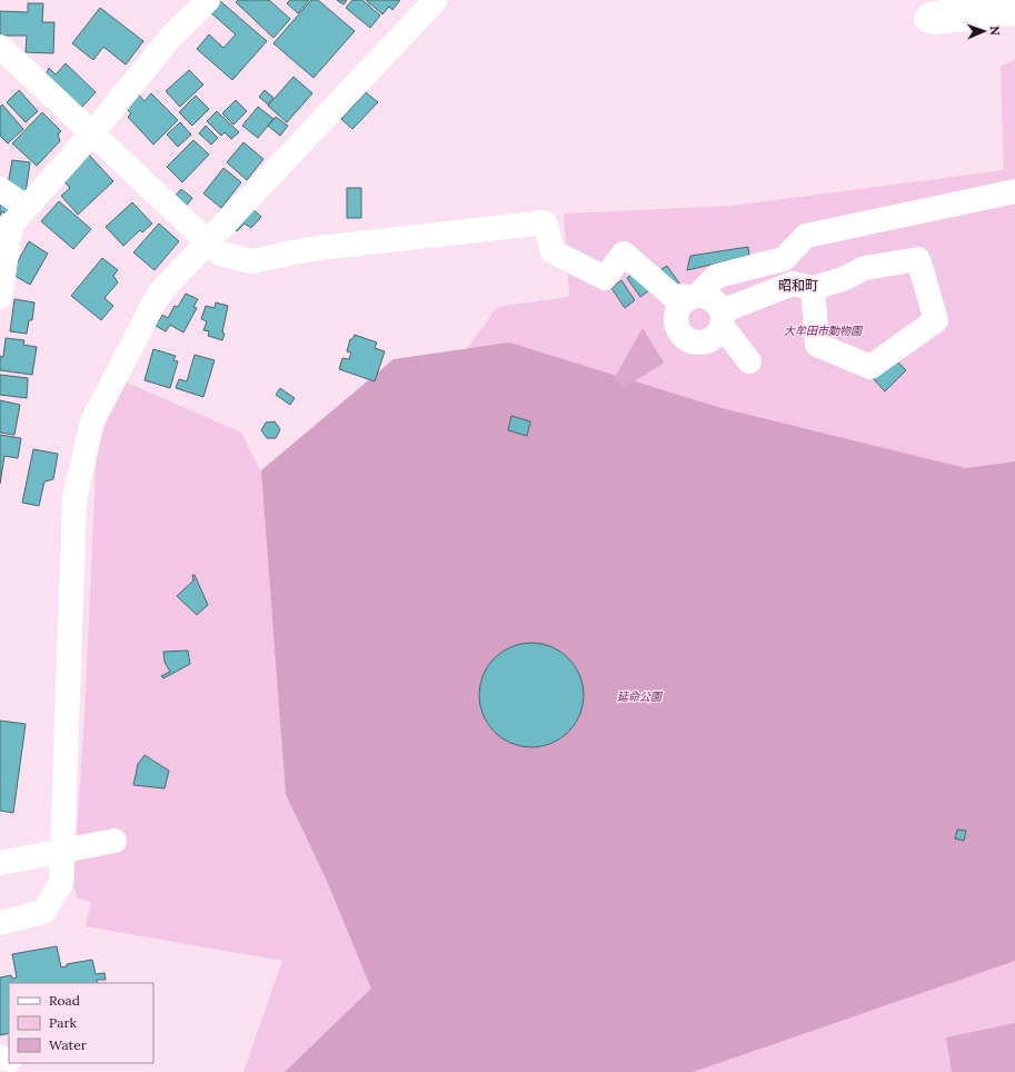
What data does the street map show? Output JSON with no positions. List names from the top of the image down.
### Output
{
  "districts": ["昭和町"],
  "parks": ["大牟田市動物園", "延命公園"],
  "legend": ["Road", "Park", "Water"],
  "north": "right"
}
